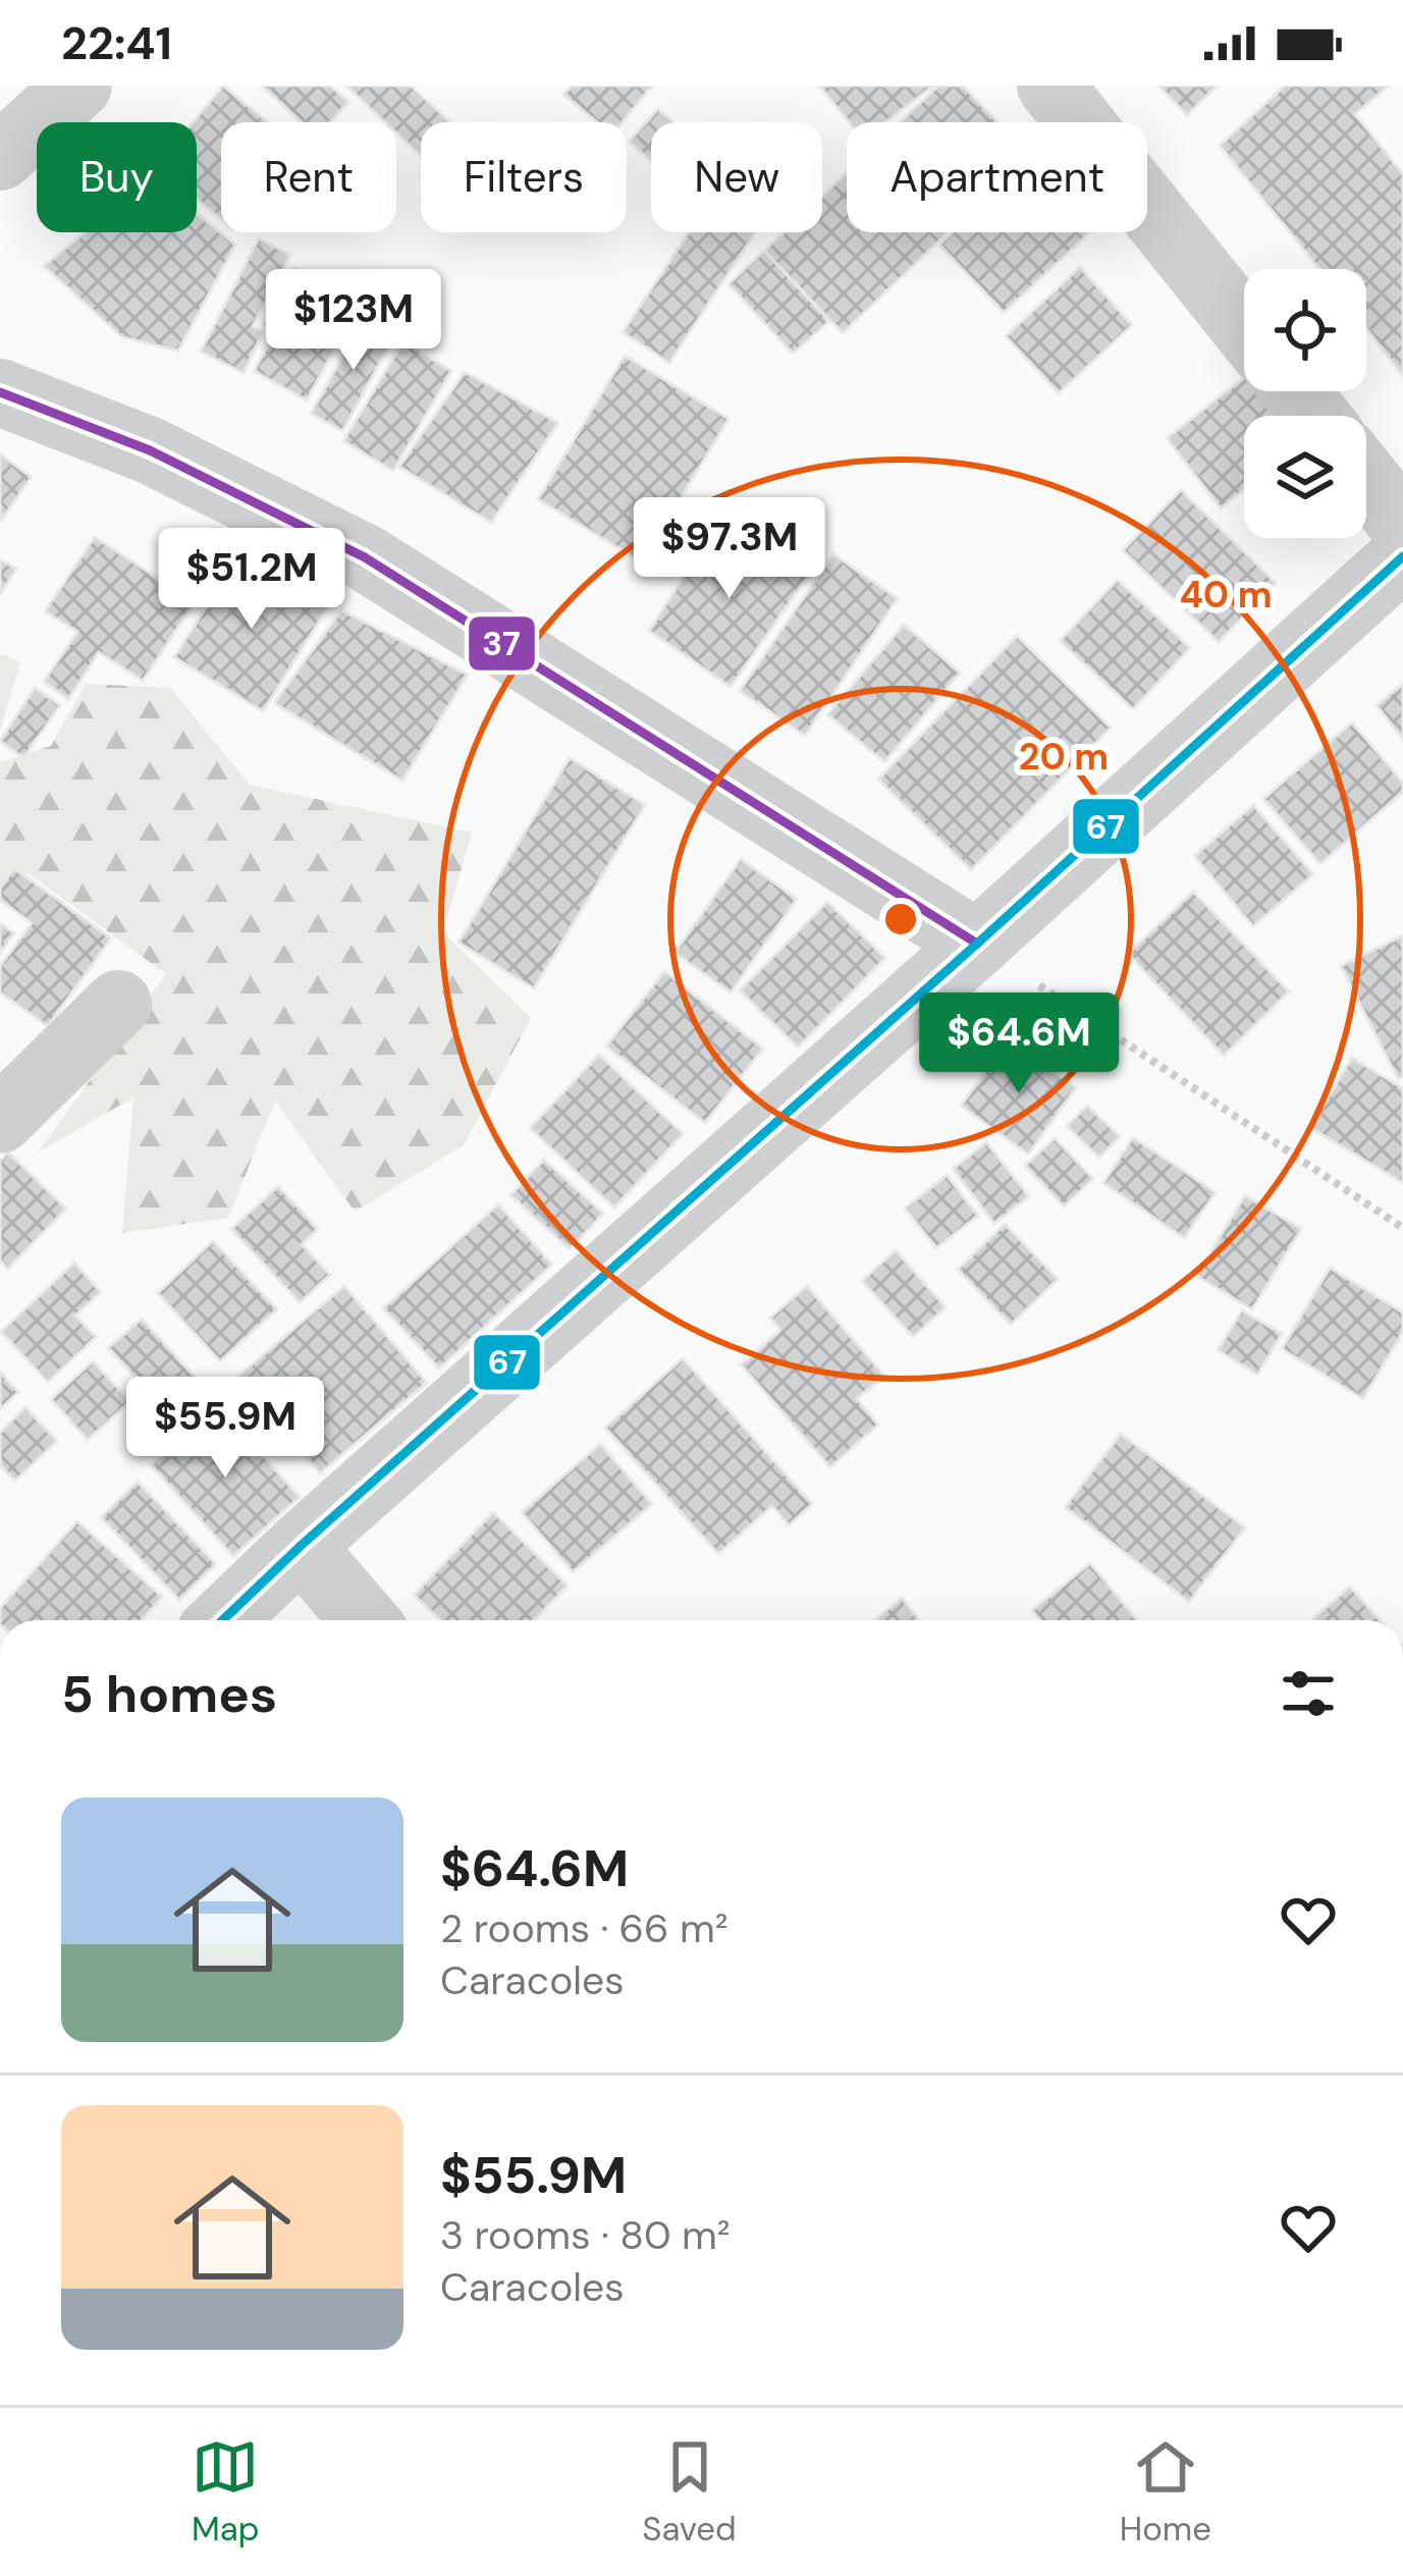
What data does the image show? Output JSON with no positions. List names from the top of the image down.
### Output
{
  "lines": ["transit line 37", "transit line 67"],
  "page": {
    "status": "22:41",
    "chip": [
      "Buy",
      "Rent",
      "Filters",
      "New",
      "Apartment"
    ],
    "price": [
      "$123M",
      "$97.3M",
      "$51.2M",
      "$64.6M",
      "$55.9M"
    ],
    "heading": "5 homes",
    "list": [
      {
        "name": "$64.6M",
        "note": "2 rooms · 66 m² · Caracoles"
      },
      {
        "name": "$55.9M",
        "note": "3 rooms · 80 m² · Caracoles"
      }
    ],
    "tabs": ["Map", "Saved", "Home"]
  },
  "rings": ["40 m", "20 m"]
}
